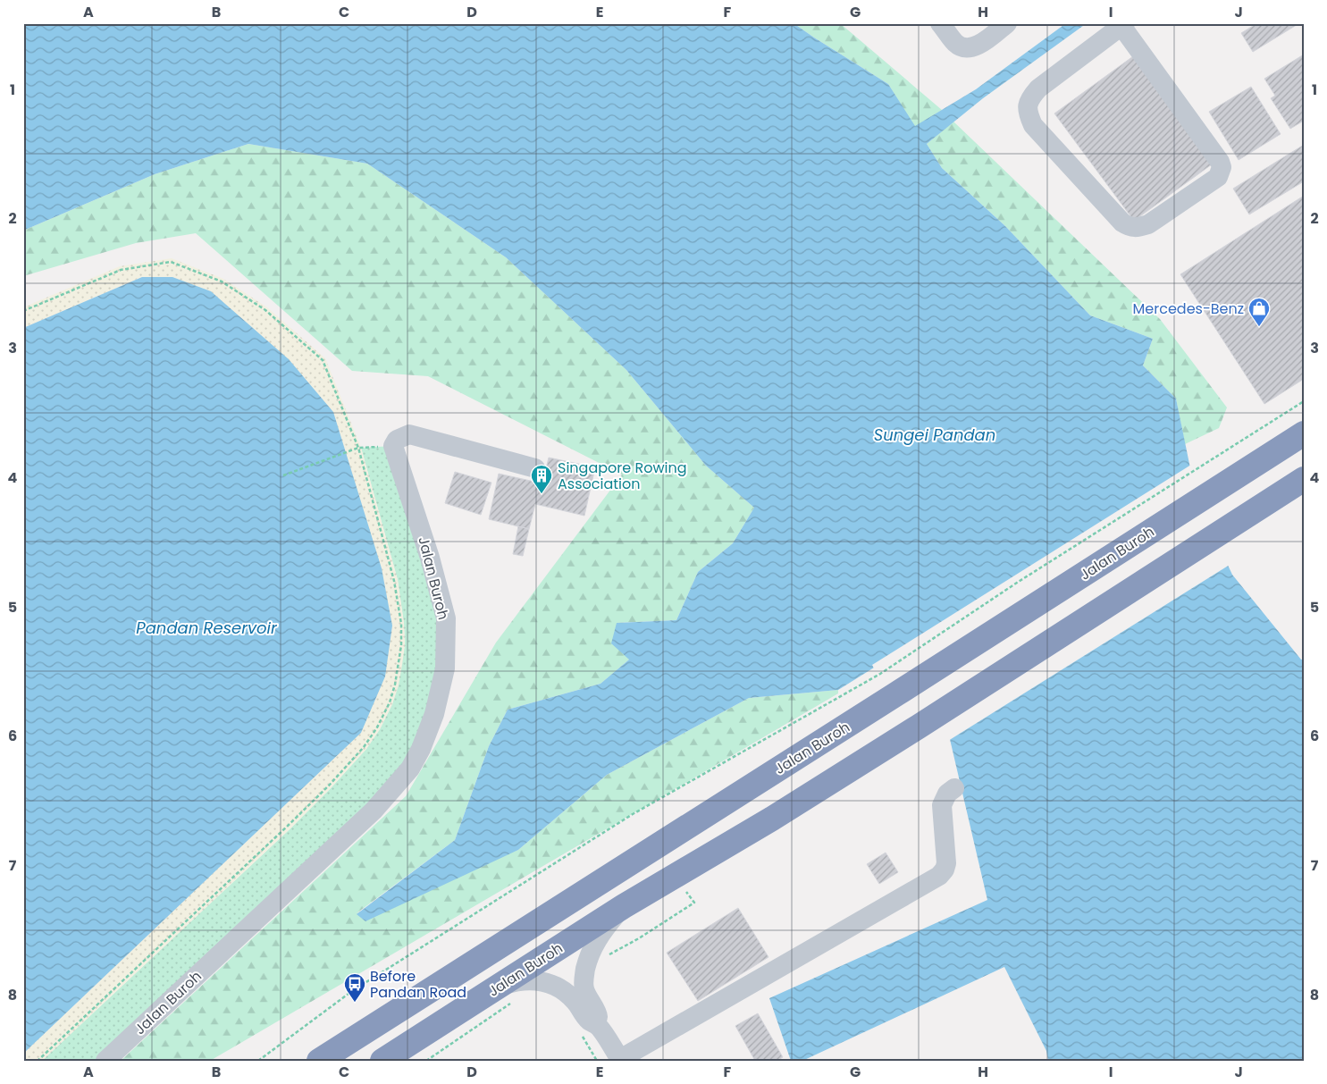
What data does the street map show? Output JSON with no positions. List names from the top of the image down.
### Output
{
  "streets": {
    "highway": ["Jalan Buroh"]
  },
  "water": ["Sungei Pandan", "Pandan Reservoir"],
  "places": {
    "shop": ["Mercedes-Benz"],
    "building": ["Singapore Rowing Association"],
    "bus stop": ["Before Pandan Road"]
  },
  "grid": {
    "columns": [
      "A",
      "B",
      "C",
      "D",
      "E",
      "F",
      "G",
      "H",
      "I",
      "J"
    ],
    "rows": [
      "1",
      "2",
      "3",
      "4",
      "5",
      "6",
      "7",
      "8"
    ]
  }
}
